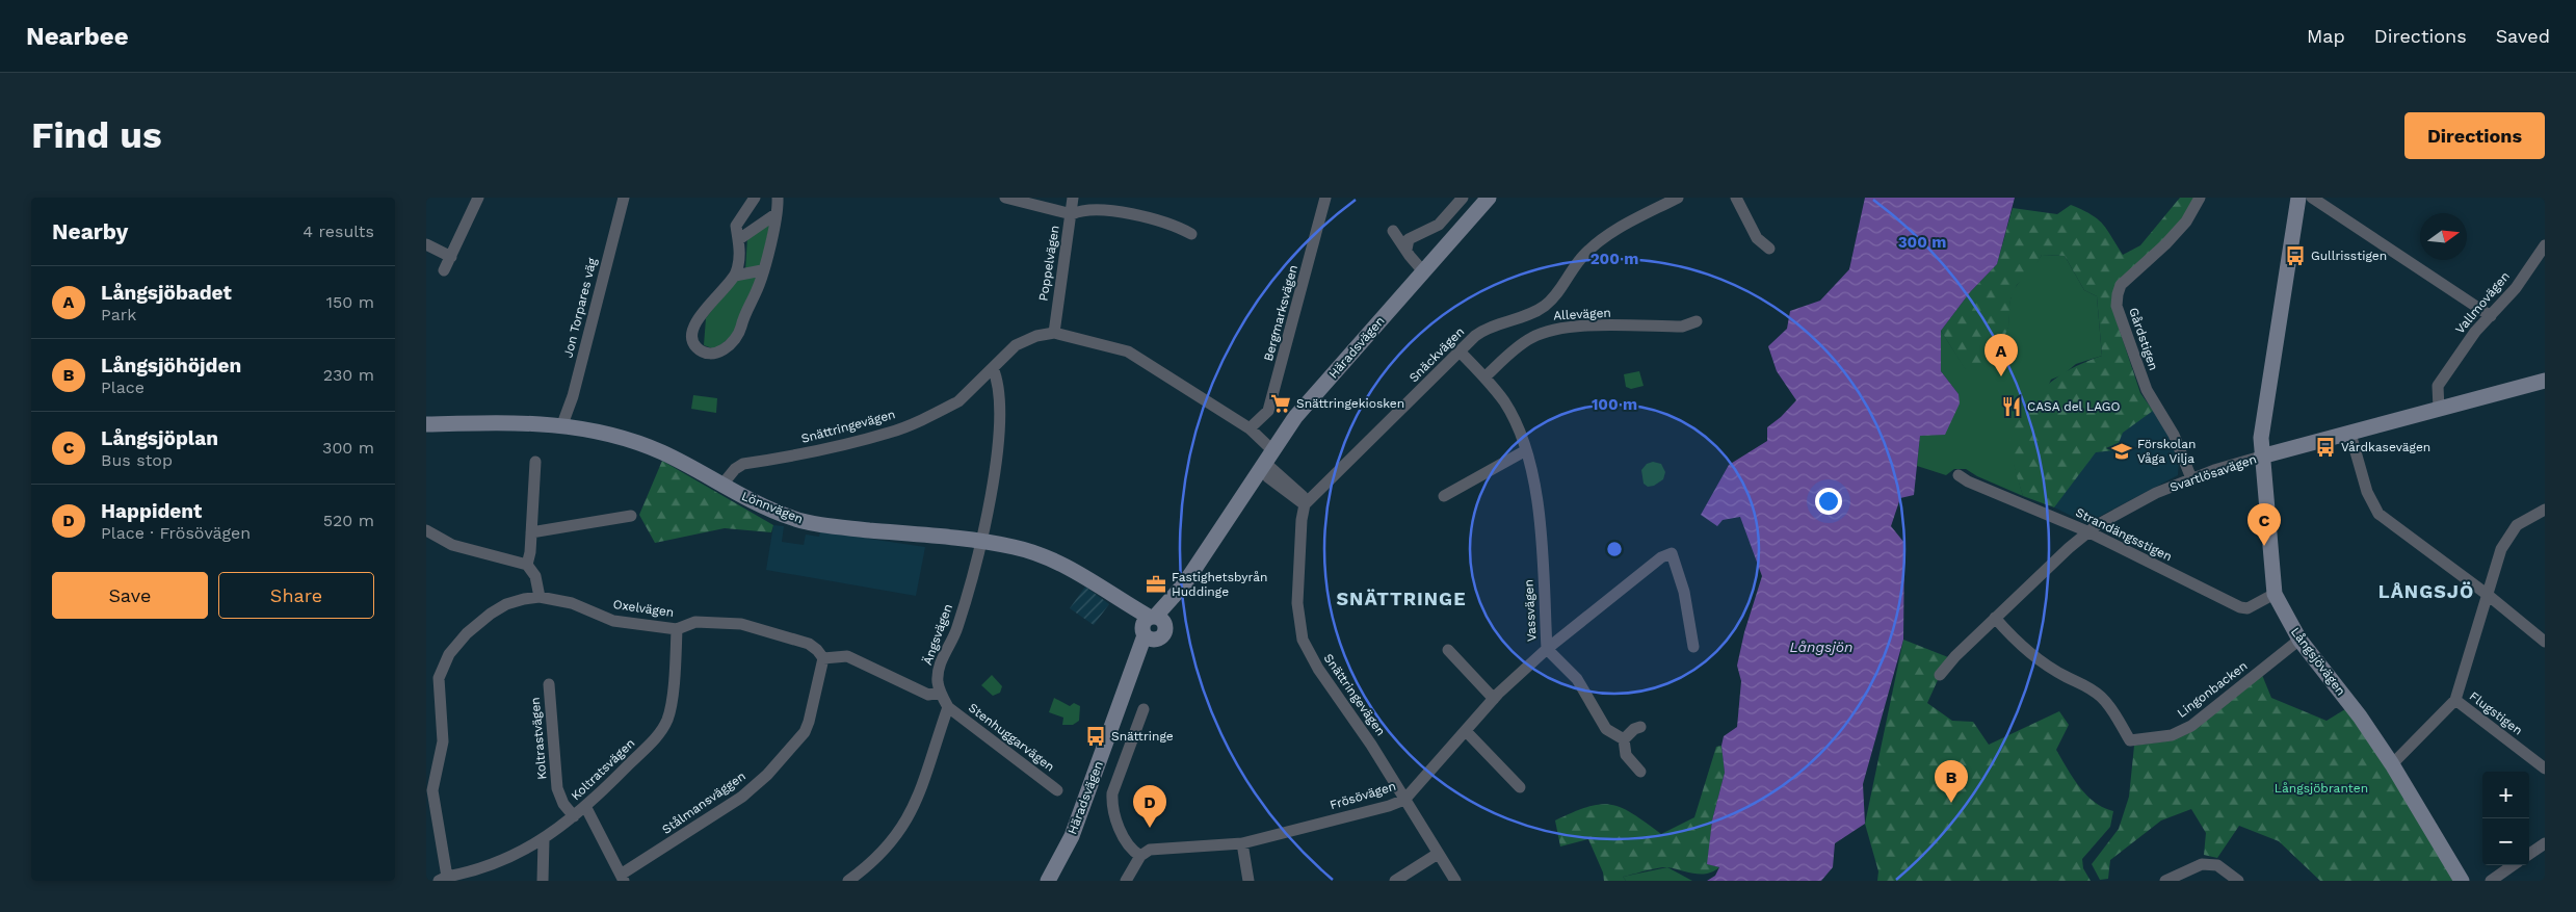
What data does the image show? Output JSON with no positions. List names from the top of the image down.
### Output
{
  "streets": {
    "street": [
      "Poppelvägen",
      "Vallmovägen",
      "Jon Torpares väg",
      "Bergmarksvägen",
      "Allevägen",
      "Gårdstigen",
      "Häradsvägen",
      "Snäckvägen",
      "Snättringevägen",
      "Svartlösavägen",
      "Lönnvägen",
      "Strandängsstigen",
      "Oxelvägen",
      "Vassvägen",
      "Ängsvägen",
      "Långsjövägen",
      "Lingonbacken",
      "Flugstigen",
      "Stenhuggarvägen",
      "Koltrastvägen",
      "Koltratsvägen",
      "Frösövägen",
      "Stålmansväggen"
    ]
  },
  "crossings": [
    ["Poppelvägen", "Snättringevägen"],
    ["Vallmovägen", "Svartlösavägen"],
    ["Jon Torpares väg", "Lönnvägen"],
    ["Bergmarksvägen", "Snättringevägen"],
    ["Allevägen", "Vassvägen"],
    ["Gårdstigen", "Svartlösavägen"],
    ["Häradsvägen", "Snättringevägen"],
    ["Häradsvägen", "Lönnvägen"],
    ["Snäckvägen", "Snättringevägen"],
    ["Snäckvägen", "Vassvägen"],
    ["Snättringevägen", "Lönnvägen"],
    ["Snättringevägen", "Ängsvägen"],
    ["Snättringevägen", "Frösövägen"],
    ["Svartlösavägen", "Strandängsstigen"],
    ["Svartlösavägen", "Långsjövägen"],
    ["Svartlösavägen", "Lingonbacken"],
    ["Lönnvägen", "Ängsvägen"],
    ["Strandängsstigen", "Långsjövägen"],
    ["Oxelvägen", "Koltratsvägen"],
    ["Oxelvägen", "Stålmansväggen"],
    ["Vassvägen", "Frösövägen"],
    ["Ängsvägen", "Stenhuggarvägen"],
    ["Långsjövägen", "Lingonbacken"],
    ["Koltrastvägen", "Koltratsvägen"]
  ],
  "districts": ["LÅNGSJÖ", "SNÄTTRINGE"],
  "water": ["Långsjön"],
  "parks": ["Långsjöbranten"],
  "places": {
    "bus stop": ["Gullrisstigen", "Vårdkasevägen", "Snättringe"],
    "supermarket": ["Snättringekiosken"],
    "restaurant": ["CASA del LAGO"],
    "school or university": ["Förskolan Våga Vilja"],
    "office": ["Fastighetsbyrån Huddinge"]
  },
  "north": "right",
  "page": {
    "header": "Nearbee",
    "nav": ["Map", "Directions", "Saved"],
    "buttons": [
      "Directions",
      ["Save", "Share"]
    ],
    "title": "Find us",
    "heading": ["Nearby", "4 results"],
    "list": [
      {
        "mark": "A",
        "name": "Långsjöbadet",
        "note": "Park",
        "value": "150 m"
      },
      {
        "mark": "B",
        "name": "Långsjöhöjden",
        "note": "Place",
        "value": "230 m"
      },
      {
        "mark": "C",
        "name": "Långsjöplan",
        "note": "Bus stop",
        "value": "300 m"
      },
      {
        "mark": "D",
        "name": "Happident",
        "note": "Place · Frösövägen",
        "value": "520 m"
      }
    ],
    "pins": [
      "A",
      "C",
      "B",
      "D"
    ],
    "map_buttons": ["+", "−"]
  },
  "rings": ["300 m", "200 m", "100 m"]
}
